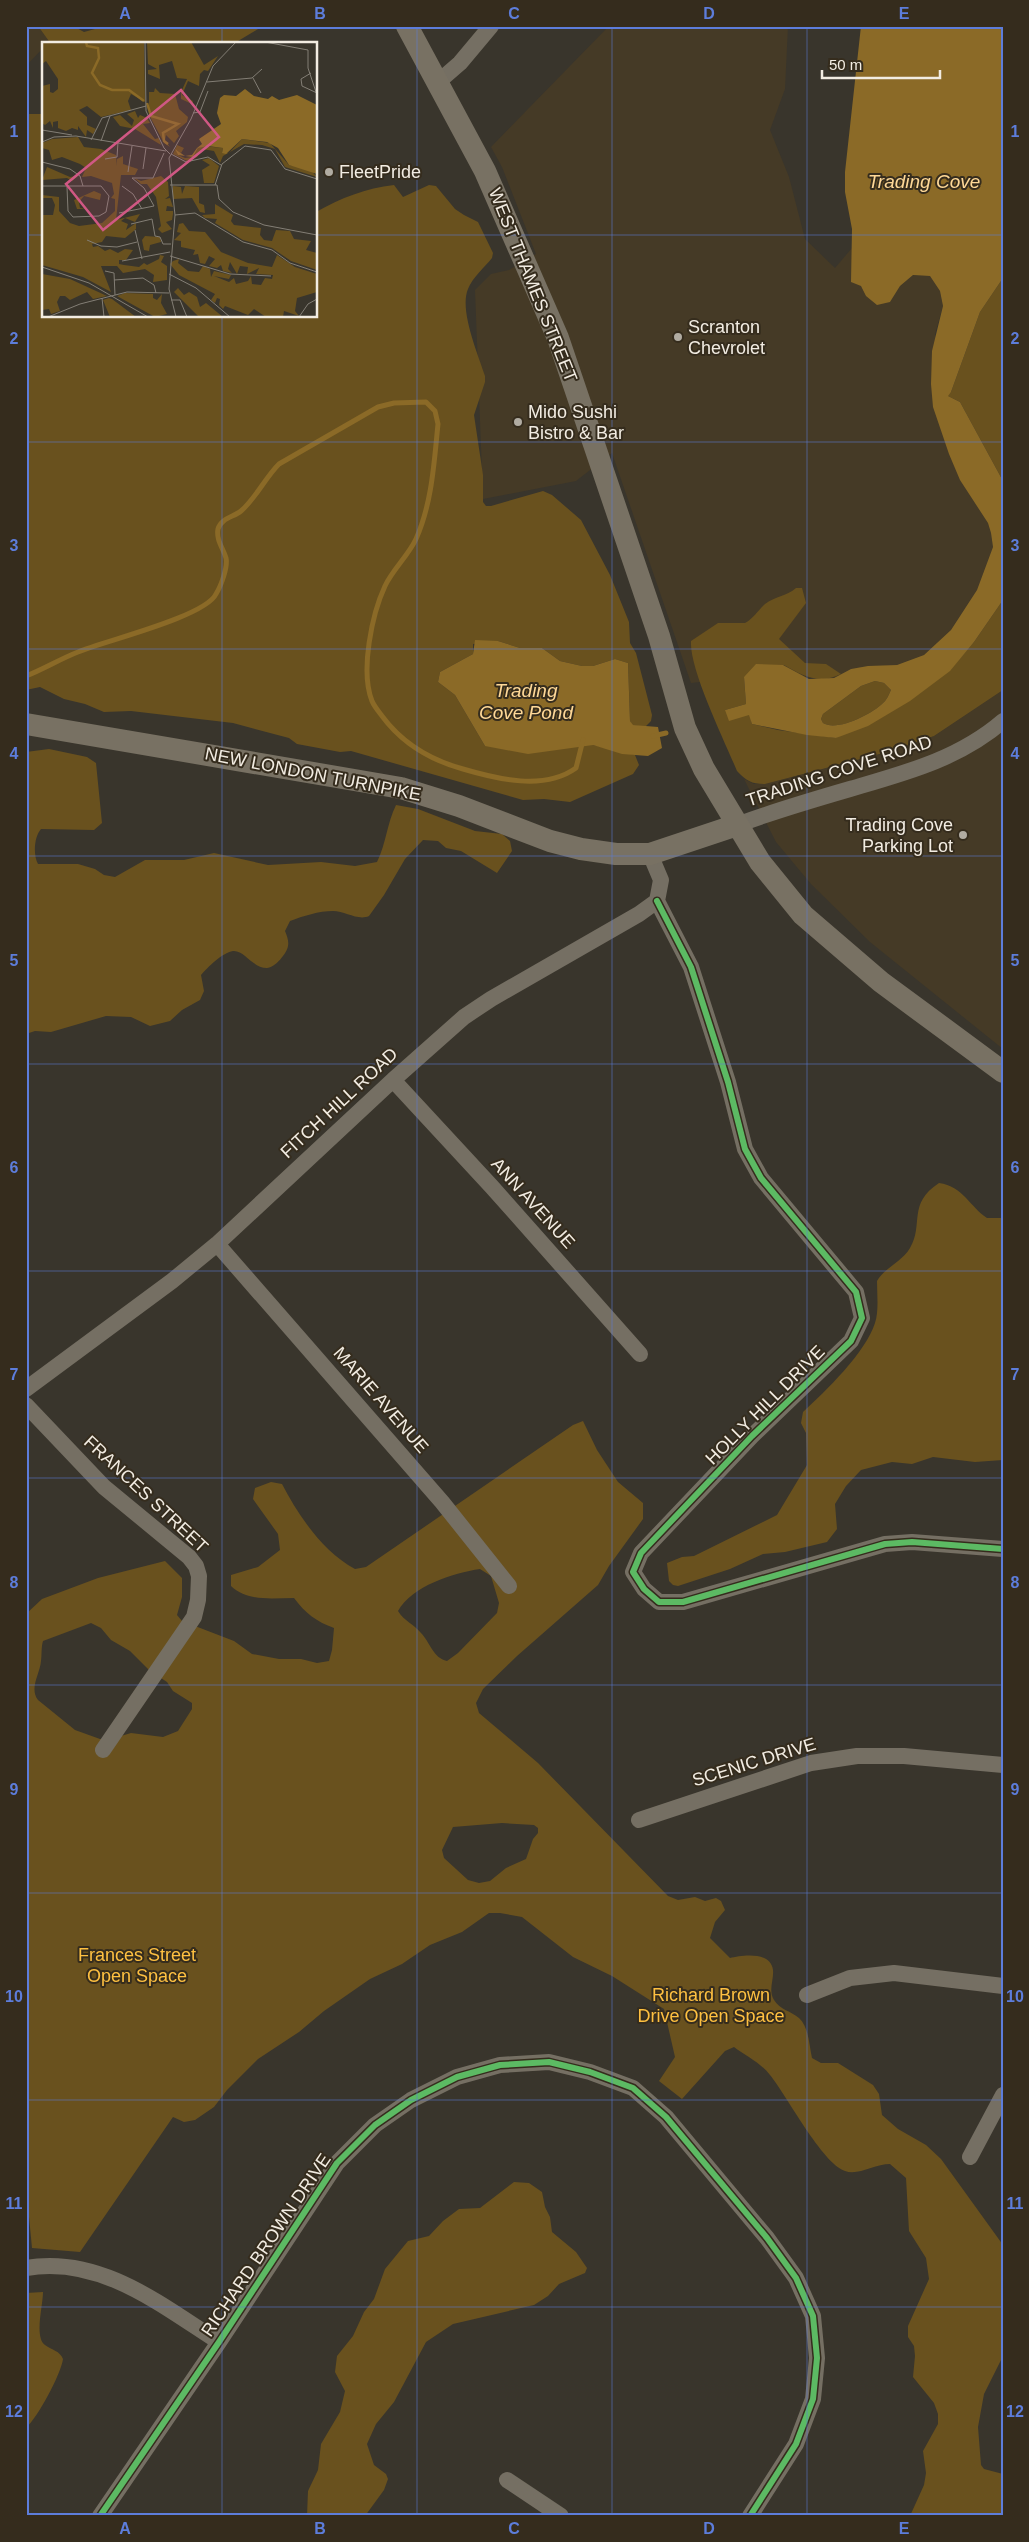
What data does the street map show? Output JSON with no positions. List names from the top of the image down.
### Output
{
  "streets": {
    "main road": ["WEST THAMES STREET", "NEW LONDON TURNPIKE"],
    "street": [
      "TRADING COVE ROAD",
      "FITCH HILL ROAD",
      "ANN AVENUE",
      "MARIE AVENUE",
      "HOLLY HILL DRIVE",
      "FRANCES STREET",
      "SCENIC DRIVE",
      "RICHARD BROWN DRIVE"
    ]
  },
  "crossings": [
    ["WEST THAMES STREET", "TRADING COVE ROAD"],
    ["WEST THAMES STREET", "NEW LONDON TURNPIKE"],
    ["TRADING COVE ROAD", "NEW LONDON TURNPIKE"],
    ["FITCH HILL ROAD", "ANN AVENUE"],
    ["FITCH HILL ROAD", "MARIE AVENUE"],
    ["FITCH HILL ROAD", "HOLLY HILL DRIVE"]
  ],
  "water": ["Trading Cove", "Trading Cove Pond"],
  "parks": ["Frances Street Open Space", "Richard Brown Drive Open Space"],
  "places": [
    "FleetPride",
    "Scranton Chevrolet",
    "Mido Sushi Bistro & Bar",
    "Trading Cove Parking Lot"
  ],
  "scale_bar": "50 m",
  "grid": {
    "columns": [
      "A",
      "B",
      "C",
      "D",
      "E"
    ],
    "rows": [
      "1",
      "2",
      "3",
      "4",
      "5",
      "6",
      "7",
      "8",
      "9",
      "10",
      "11",
      "12"
    ]
  }
}
